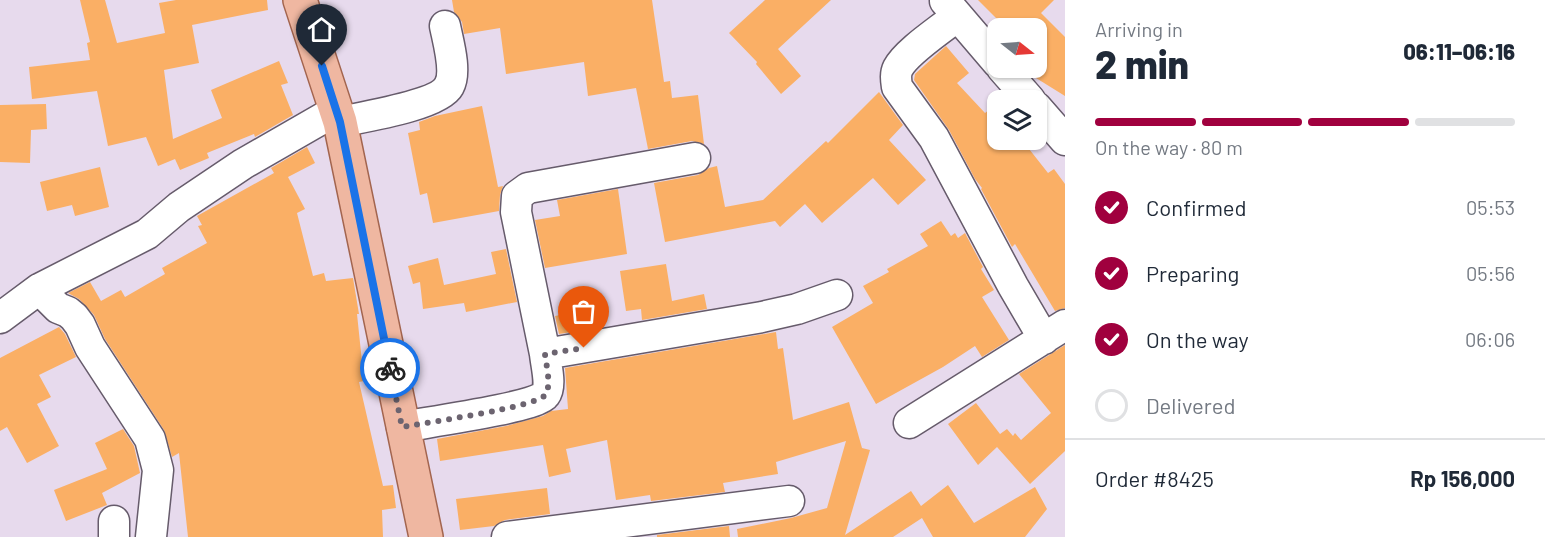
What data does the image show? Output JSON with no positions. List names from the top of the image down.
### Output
{
  "north": "right",
  "page": {
    "heading": ["2 min", "Arriving in", "06:11–06:16"],
    "panel": ["Order #8425", "Rp 156,000"],
    "bar": "On the way · 80 m",
    "list": [
      ["Confirmed", "05:53"],
      ["Preparing", "05:56"],
      ["On the way", "06:06"],
      "Delivered"
    ]
  }
}
